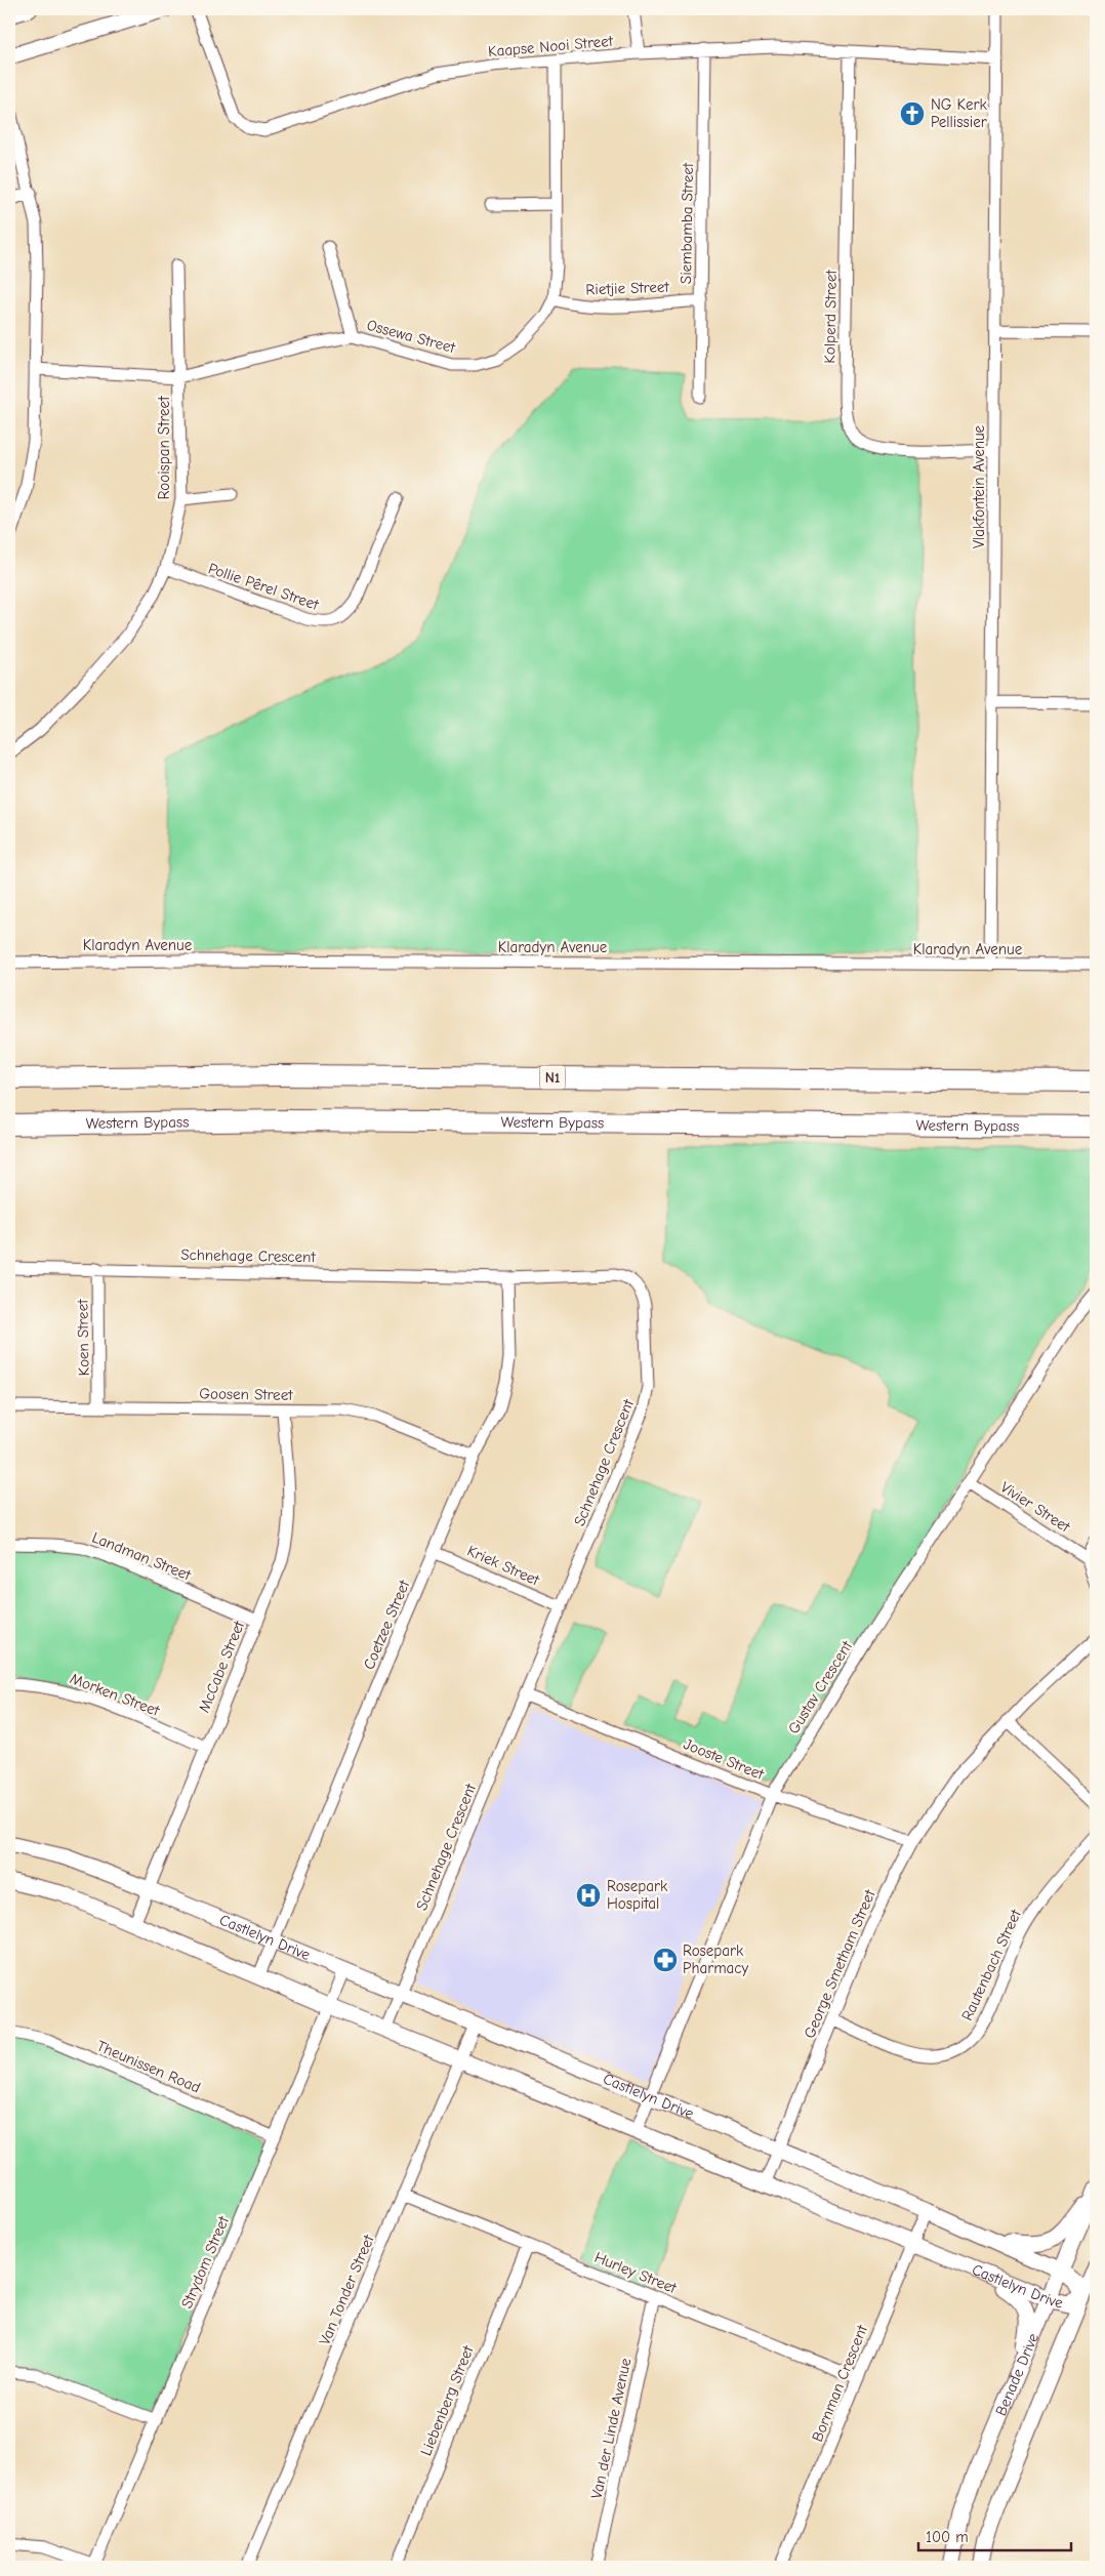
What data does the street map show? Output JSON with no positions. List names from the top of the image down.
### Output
{
  "streets": {
    "highway": ["N1", "Western Bypass"],
    "street": [
      "Kaapse Nooi Street",
      "Siembamba Street",
      "Rietjie Street",
      "Kolperd Street",
      "Ossewa Street",
      "Rooispan Street",
      "Vlakfontein Avenue",
      "Pollie Pêrel Street",
      "Klaradyn Avenue",
      "Schnehage Crescent",
      "Koen Street",
      "Goosen Street",
      "Vivier Street",
      "Landman Street",
      "Kriek Street",
      "Coetzee Street",
      "McCabe Street",
      "Gustav Crescent",
      "Morken Street",
      "Jooste Street",
      "Castlelyn Drive",
      "George Smetham Street",
      "Rautenbach Street",
      "Theunissen Road",
      "Strydom Street",
      "Hurley Street",
      "Van Tonder Street",
      "Benade Drive",
      "Bornman Crescent",
      "Liebenberg Street",
      "Van der Linde Avenue"
    ]
  },
  "crossings": [
    ["Kaapse Nooi Street", "Siembamba Street"],
    ["Kaapse Nooi Street", "Kolperd Street"],
    ["Kaapse Nooi Street", "Ossewa Street"],
    ["Kaapse Nooi Street", "Vlakfontein Avenue"],
    ["Siembamba Street", "Rietjie Street"],
    ["Rietjie Street", "Ossewa Street"],
    ["Kolperd Street", "Vlakfontein Avenue"],
    ["Ossewa Street", "Rooispan Street"],
    ["Rooispan Street", "Pollie Pêrel Street"],
    ["Vlakfontein Avenue", "Klaradyn Avenue"],
    ["Schnehage Crescent", "Koen Street"],
    ["Schnehage Crescent", "Kriek Street"],
    ["Schnehage Crescent", "Coetzee Street"],
    ["Schnehage Crescent", "Jooste Street"],
    ["Schnehage Crescent", "Castlelyn Drive"],
    ["Koen Street", "Goosen Street"],
    ["Goosen Street", "Coetzee Street"],
    ["Goosen Street", "McCabe Street"],
    ["Vivier Street", "Gustav Crescent"],
    ["Landman Street", "McCabe Street"],
    ["Kriek Street", "Coetzee Street"],
    ["Coetzee Street", "Castlelyn Drive"],
    ["McCabe Street", "Morken Street"],
    ["McCabe Street", "Castlelyn Drive"],
    ["Gustav Crescent", "Jooste Street"],
    ["Gustav Crescent", "Castlelyn Drive"],
    ["Jooste Street", "George Smetham Street"],
    ["Castlelyn Drive", "George Smetham Street"],
    ["Castlelyn Drive", "Strydom Street"],
    ["Castlelyn Drive", "Van Tonder Street"],
    ["Castlelyn Drive", "Benade Drive"],
    ["Castlelyn Drive", "Bornman Crescent"],
    ["George Smetham Street", "Rautenbach Street"],
    ["Theunissen Road", "Strydom Street"],
    ["Hurley Street", "Van Tonder Street"],
    ["Hurley Street", "Bornman Crescent"],
    ["Hurley Street", "Liebenberg Street"],
    ["Hurley Street", "Van der Linde Avenue"]
  ],
  "places": {
    "church": ["NG Kerk Pellissier"],
    "hospital": ["Rosepark Hospital"],
    "pharmacy": ["Rosepark Pharmacy"]
  },
  "scale_bar": "100 m"
}
